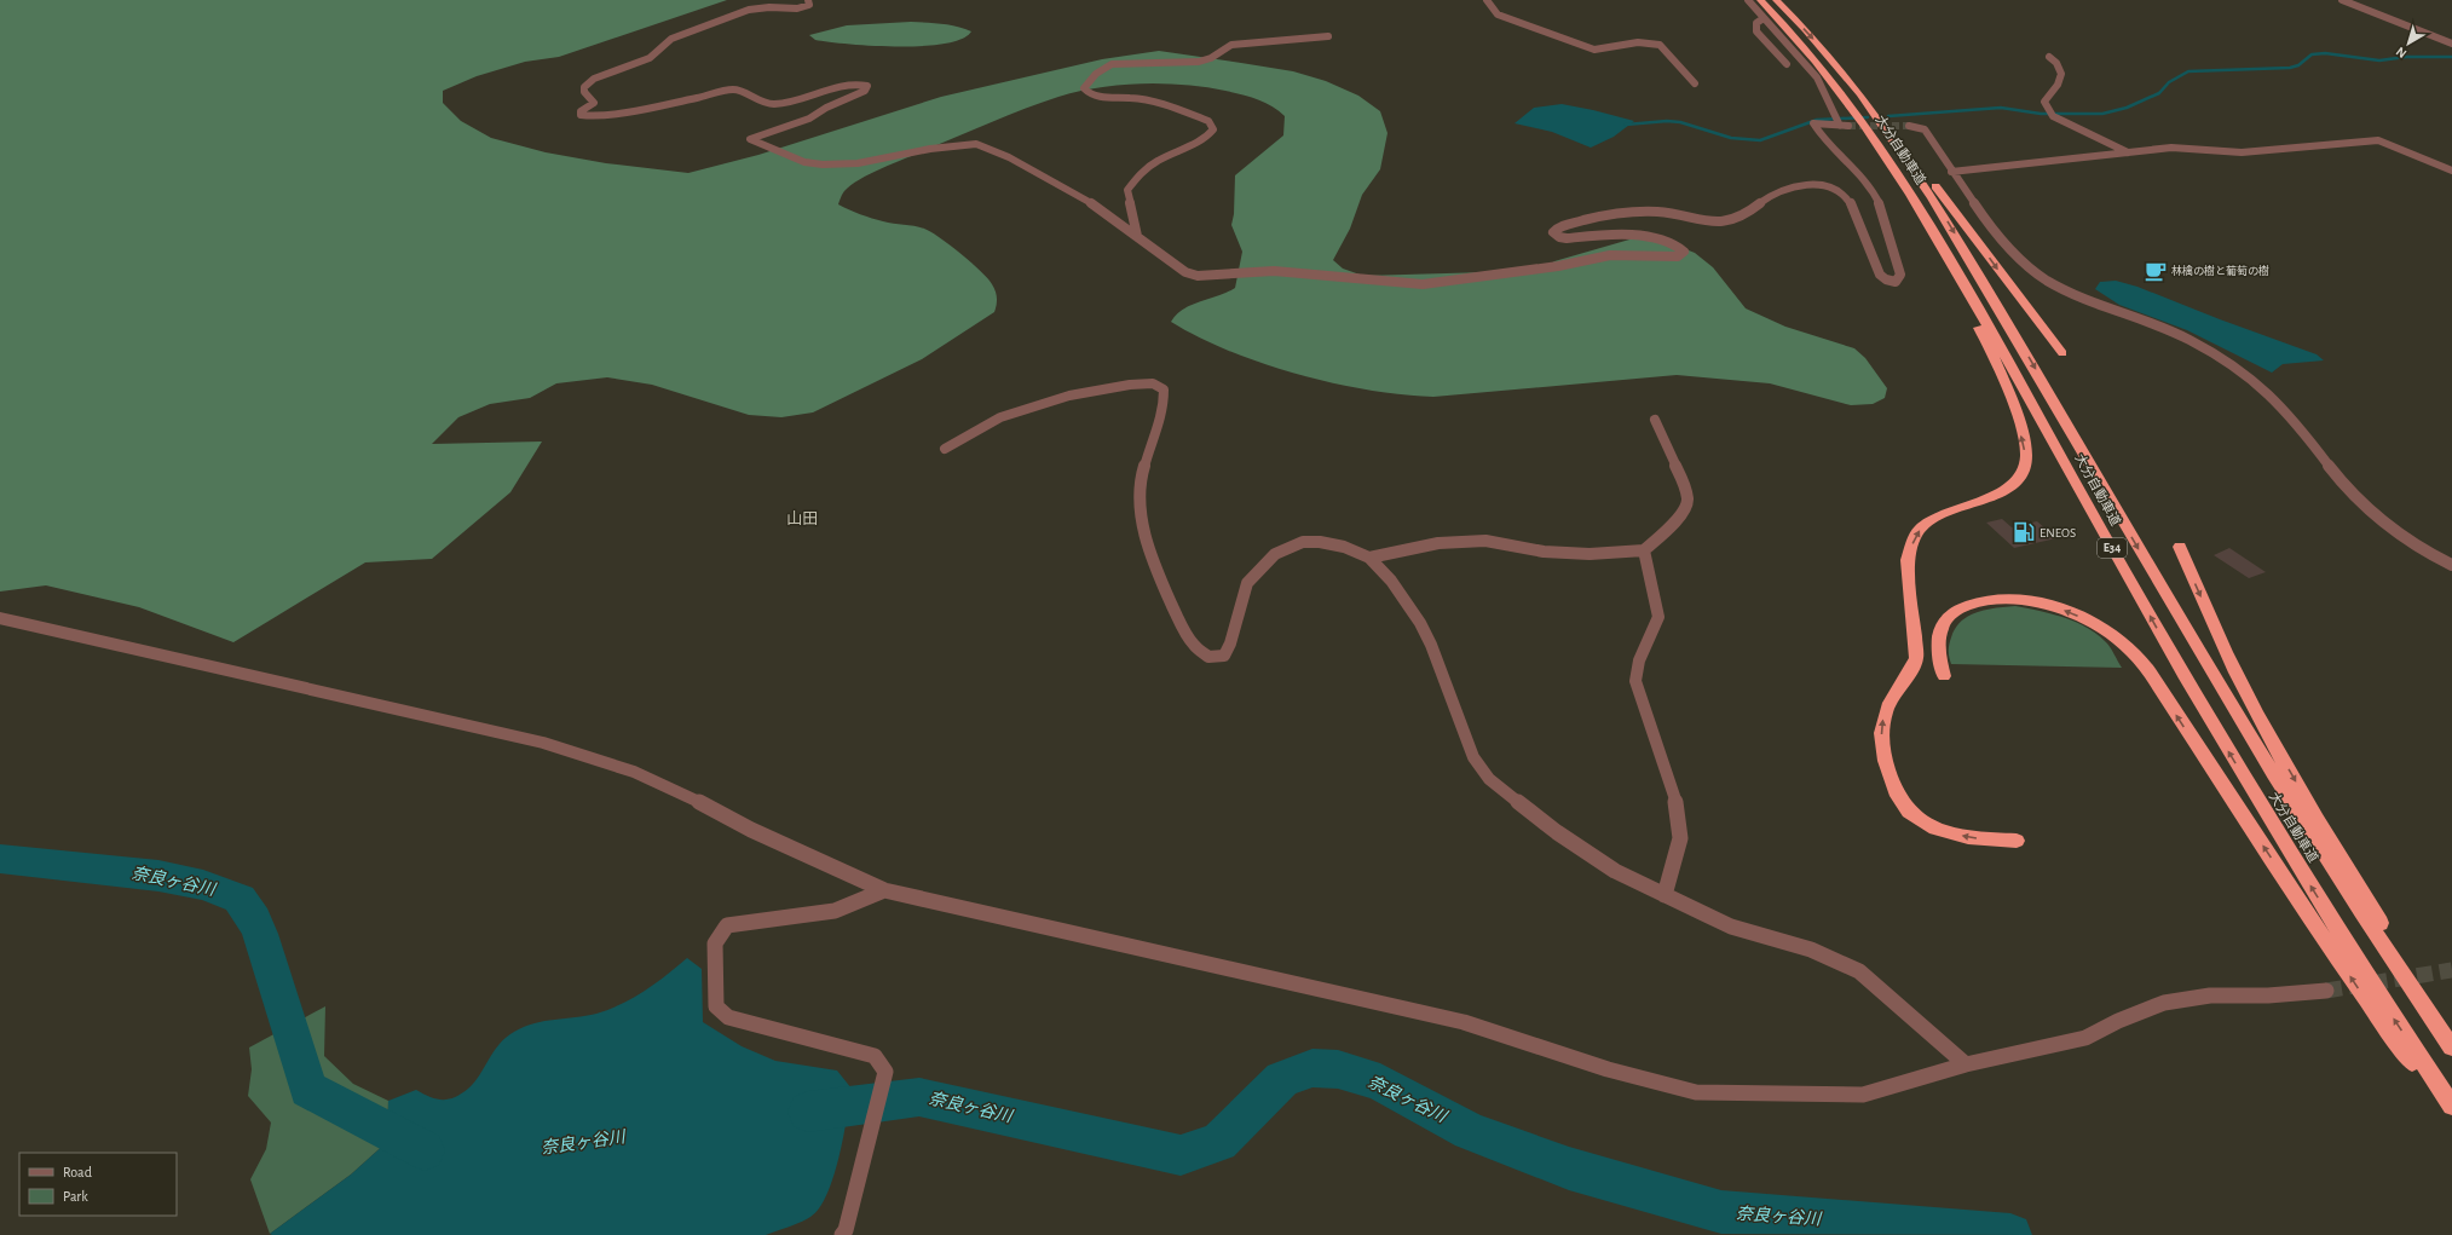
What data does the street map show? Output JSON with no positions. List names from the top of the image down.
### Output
{
  "streets": {
    "highway": ["大分自動車道", "E34"]
  },
  "districts": ["山田"],
  "water": ["奈良ヶ谷川"],
  "places": {
    "cafe": ["林檎の樹と葡萄の樹"],
    "fuel station": ["ENEOS"]
  },
  "legend": ["Road", "Park"],
  "north": "bottom left"
}
